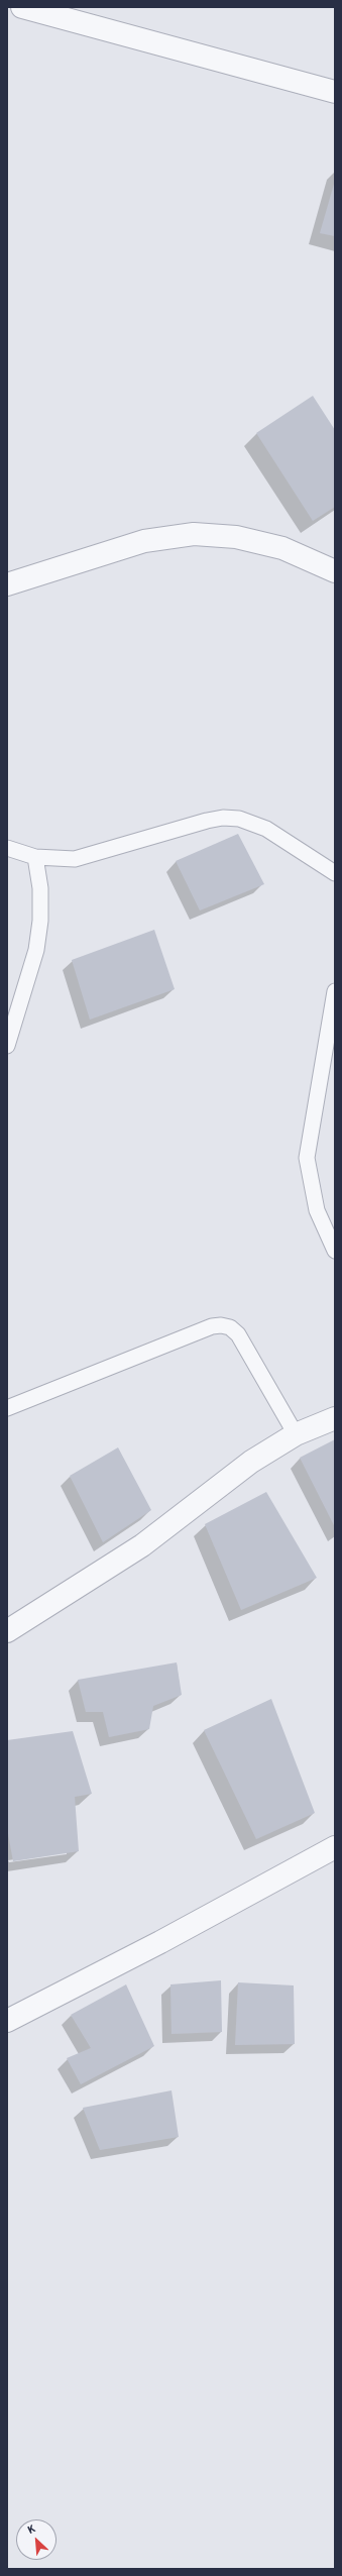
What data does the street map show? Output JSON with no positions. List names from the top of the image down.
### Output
{
  "north": "top left"
}
